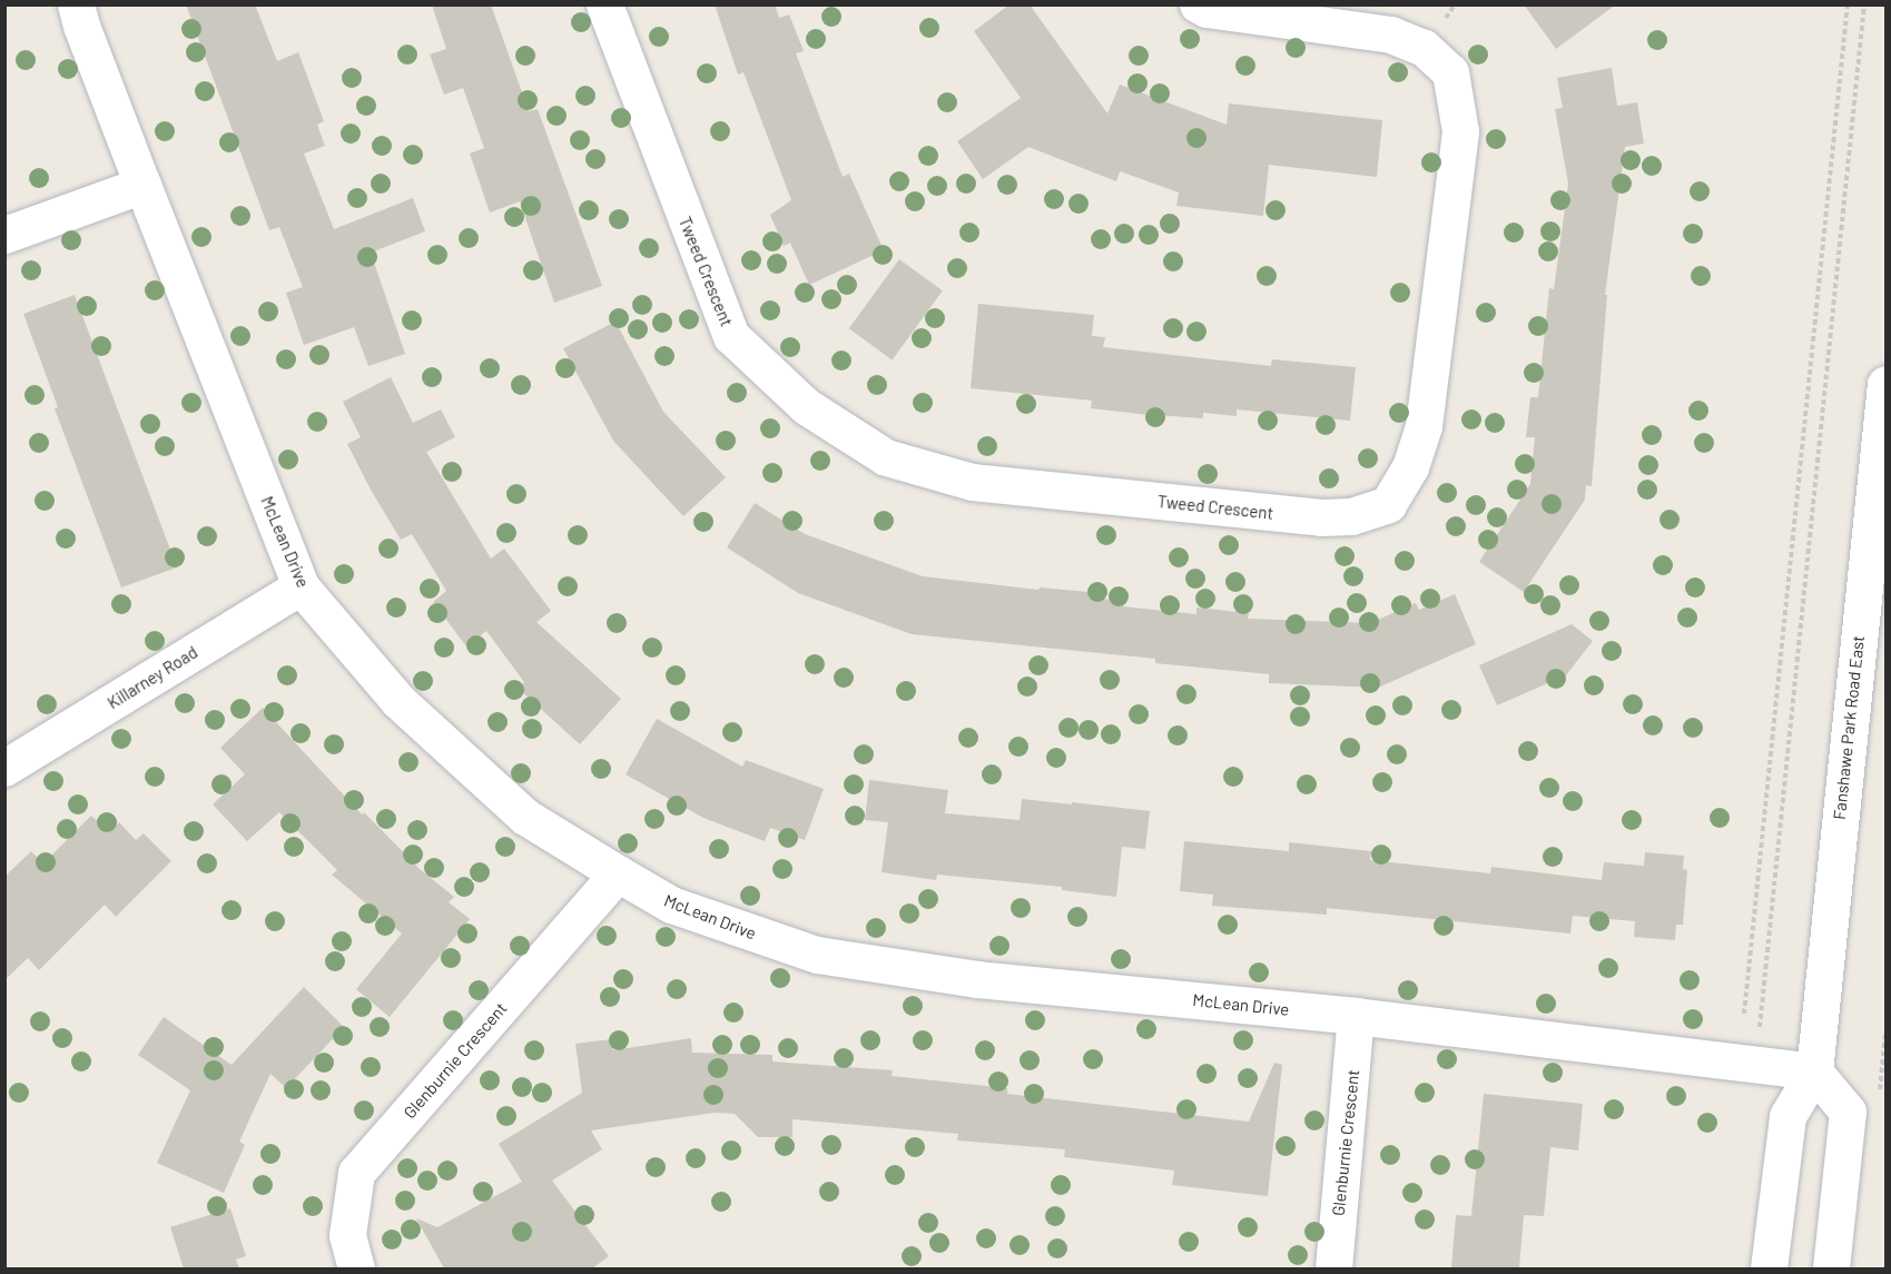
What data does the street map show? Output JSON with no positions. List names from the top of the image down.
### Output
{
  "streets": {
    "street": [
      "Tweed Crescent",
      "McLean Drive",
      "Killarney Road",
      "Fanshawe Park Road East",
      "Glenburnie Crescent"
    ]
  },
  "crossings": [
    ["McLean Drive", "Killarney Road"],
    ["McLean Drive", "Fanshawe Park Road East"],
    ["McLean Drive", "Glenburnie Crescent"]
  ]
}
